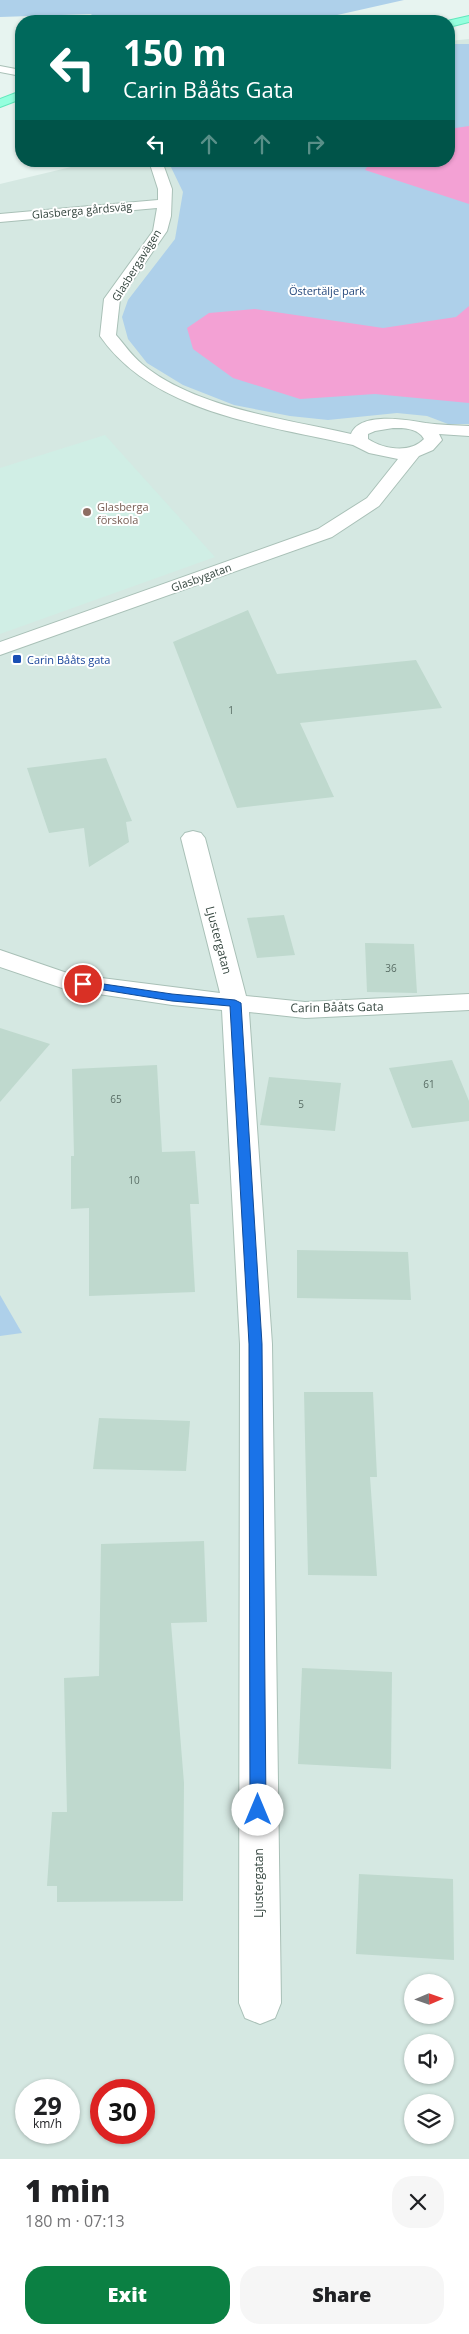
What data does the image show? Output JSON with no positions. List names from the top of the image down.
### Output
{
  "streets": {
    "street": [
      "Glasberga gårdsväg",
      "Glasbergavägen",
      "Glasbygatan",
      "Ljustergatan",
      "Carin Bååts Gata"
    ]
  },
  "crossings": [
    ["Glasberga gårdsväg", "Glasbergavägen"],
    ["Glasbergavägen", "Glasbygatan"],
    ["Ljustergatan", "Carin Bååts Gata"]
  ],
  "parks": ["Östertälje park"],
  "places": {
    "other": ["Glasberga förskola"],
    "transit": ["Carin Bååts gata"]
  },
  "house_numbers": [
    "1",
    "36",
    "61",
    "65",
    "5",
    "10"
  ],
  "north": "right",
  "page": {
    "turn": ["150 m", "Carin Bååts Gata"],
    "speed": "29 km/h",
    "limit": "30",
    "heading": ["1 min", "180 m · 07:13"],
    "buttons": ["Exit", "Share"]
  }
}
